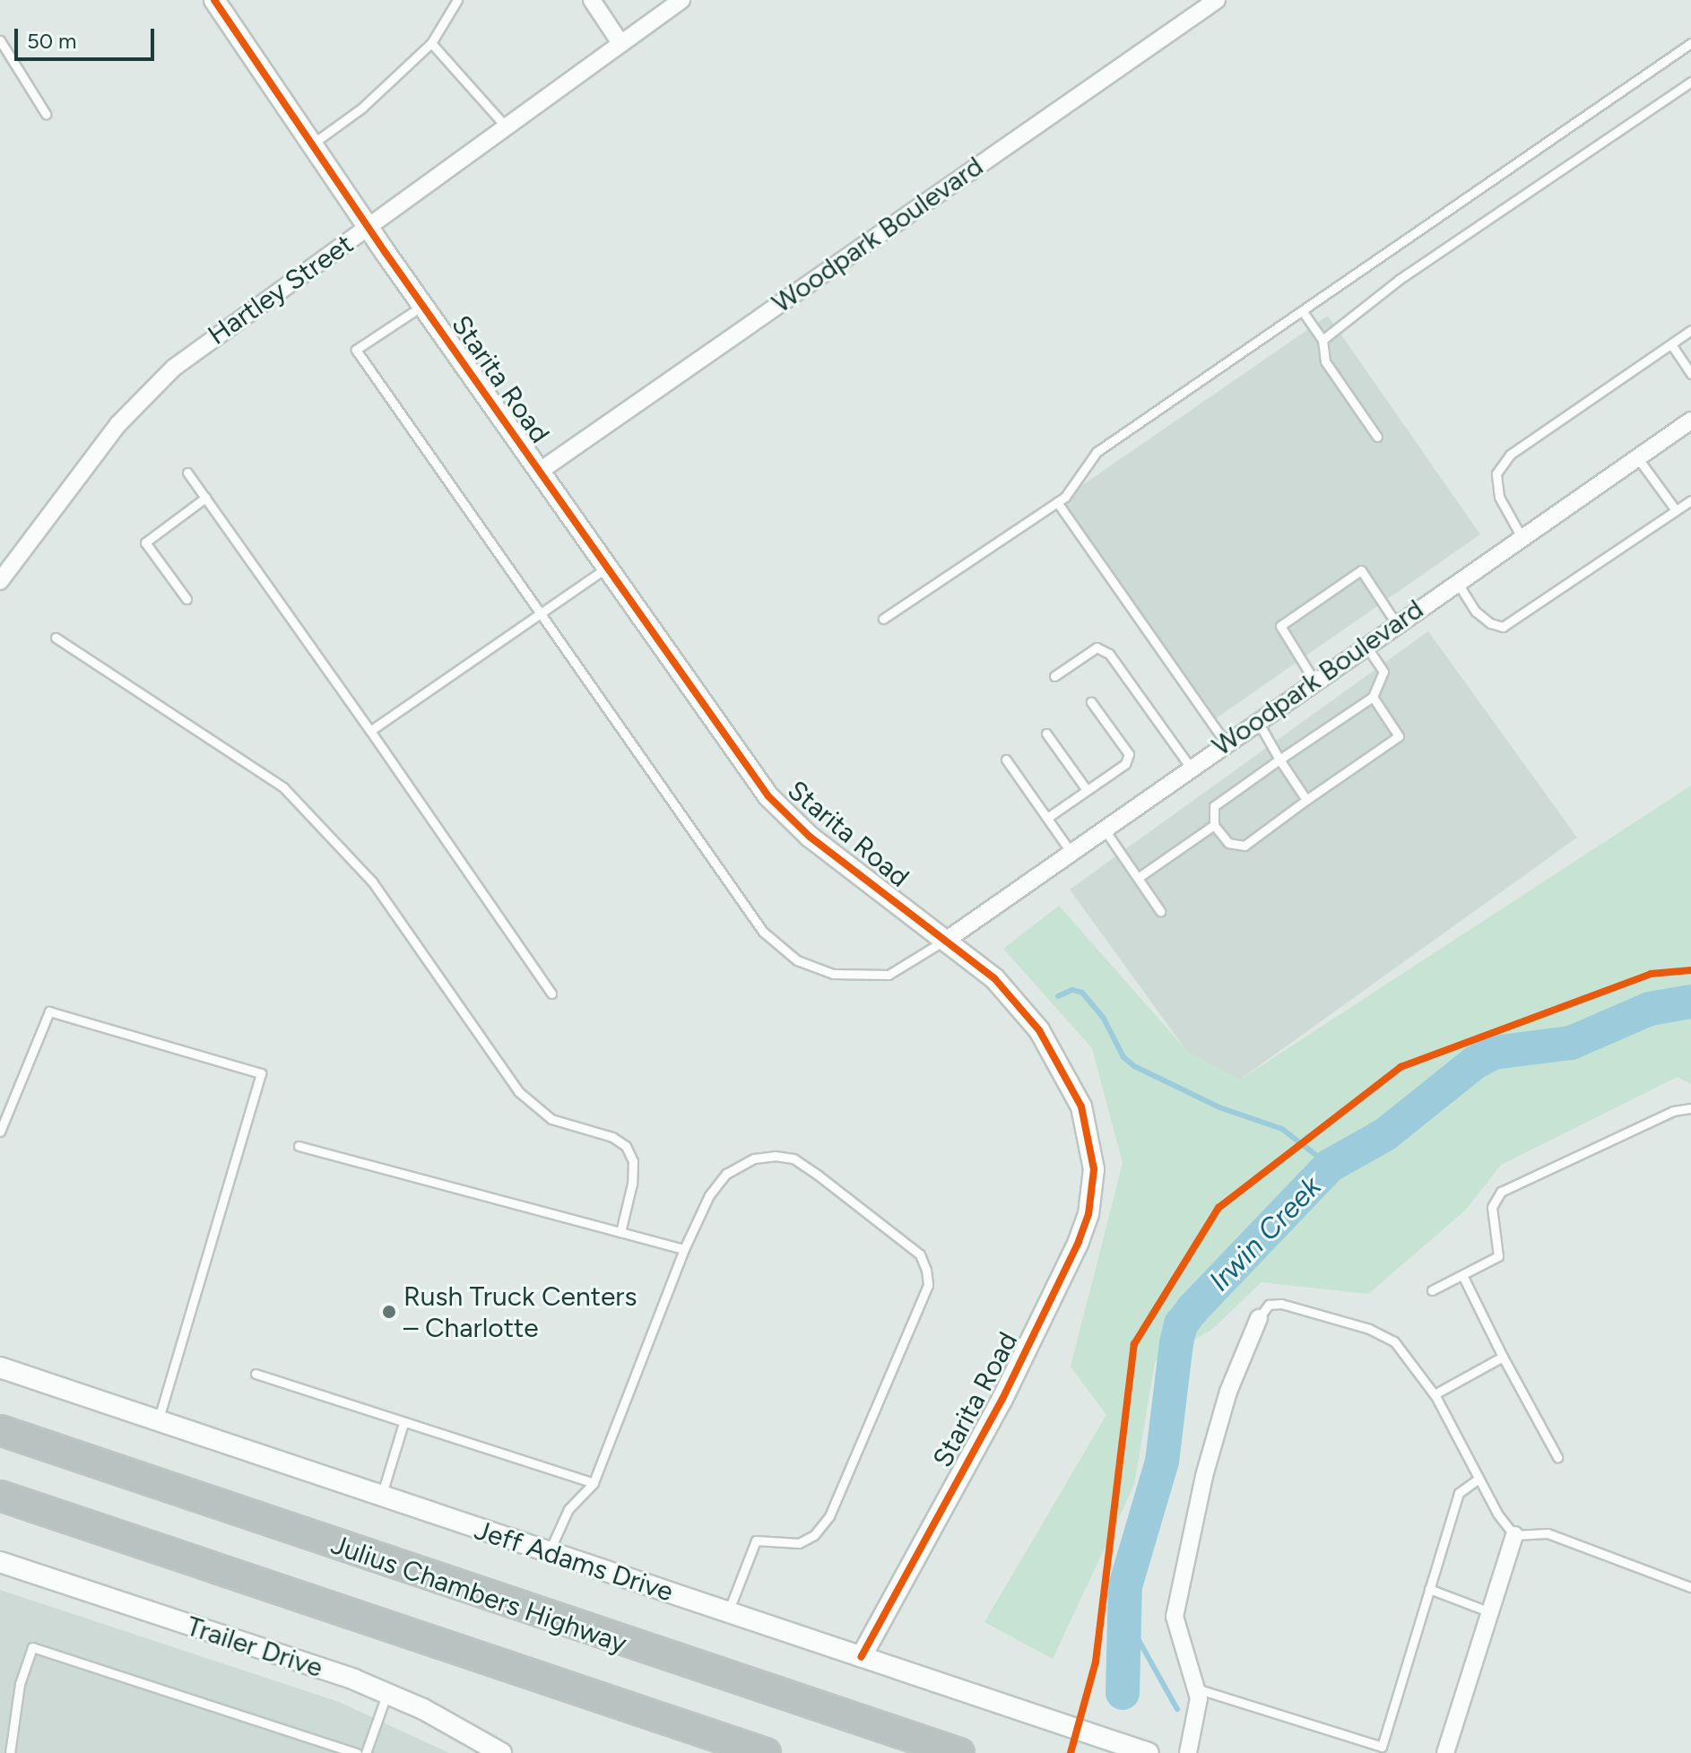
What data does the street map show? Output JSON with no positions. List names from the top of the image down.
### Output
{
  "streets": {
    "highway": ["Julius Chambers Highway"],
    "street": [
      "Woodpark Boulevard",
      "Hartley Street",
      "Starita Road",
      "Jeff Adams Drive",
      "Trailer Drive"
    ]
  },
  "crossings": [
    ["Woodpark Boulevard", "Starita Road"],
    ["Hartley Street", "Starita Road"],
    ["Starita Road", "Jeff Adams Drive"]
  ],
  "water": ["Irwin Creek"],
  "places": ["Rush Truck Centers – Charlotte"],
  "scale_bar": "50 m"
}
